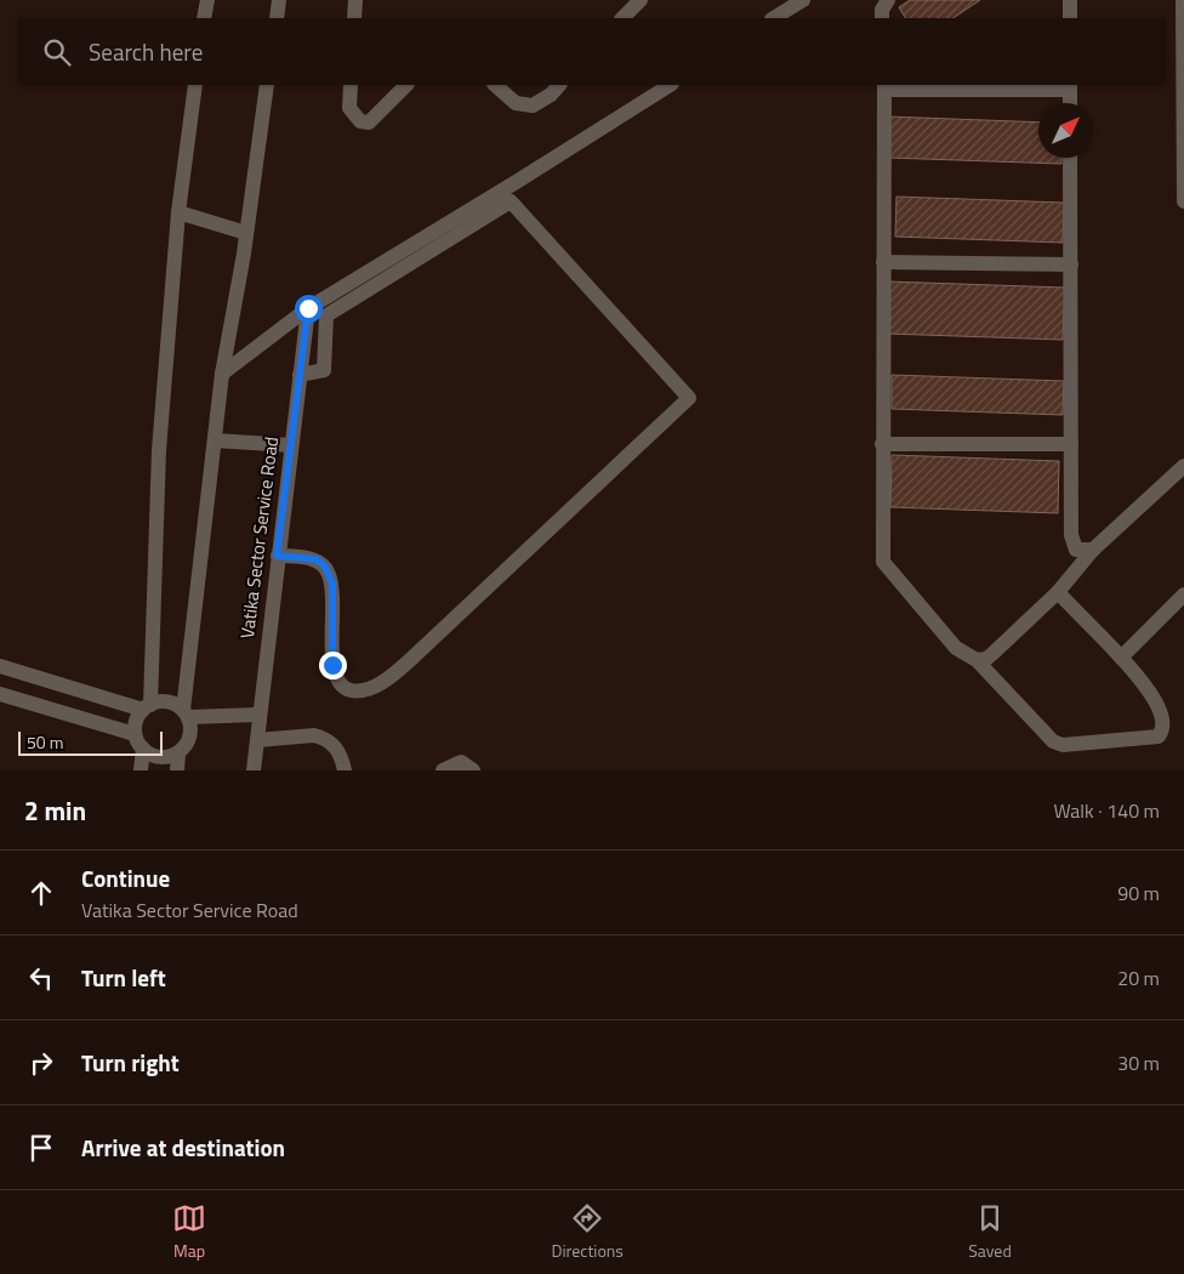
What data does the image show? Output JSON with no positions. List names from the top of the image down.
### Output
{
  "streets": {
    "street": ["Vatika Sector Service Road"]
  },
  "scale_bar": "50 m",
  "north": "top right",
  "page": {
    "search": "Search here",
    "scale": "50 m",
    "heading": ["2 min", "Walk · 140 m"],
    "list": [
      ["Continue", "Vatika Sector Service Road", "90 m"],
      ["Turn left", "20 m"],
      ["Turn right", "30 m"],
      "Arrive at destination"
    ],
    "nav": ["Map", "Directions", "Saved"]
  }
}
